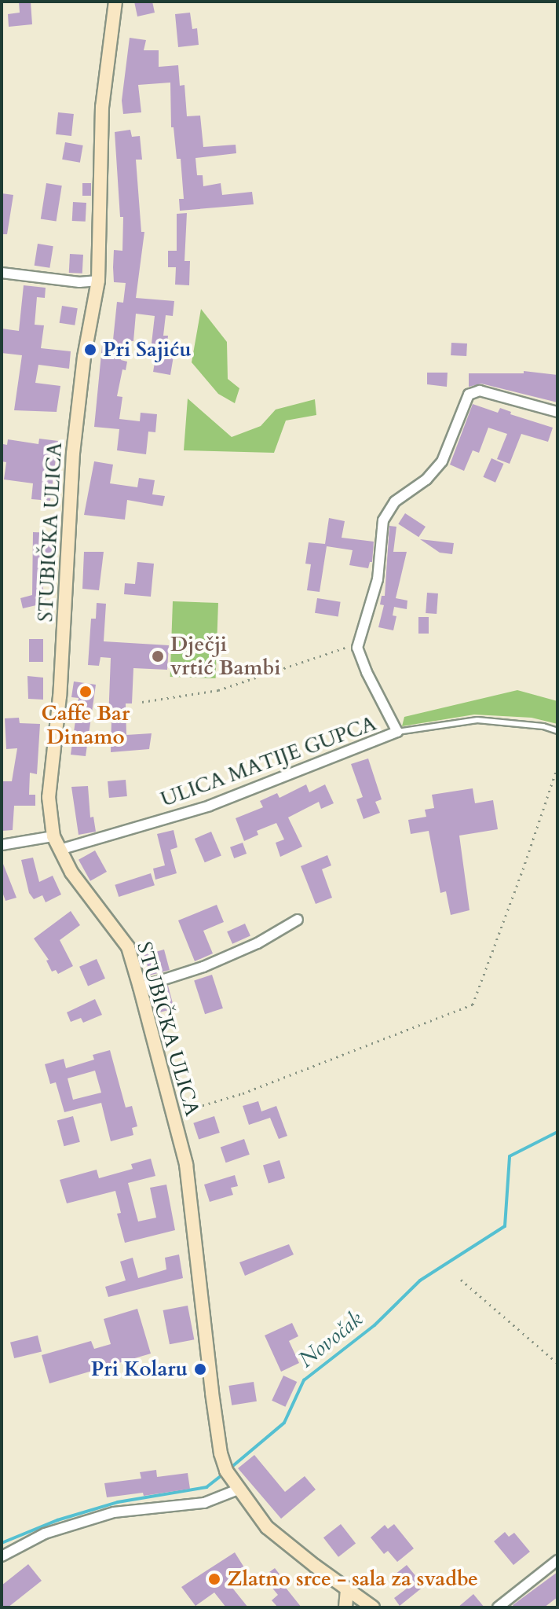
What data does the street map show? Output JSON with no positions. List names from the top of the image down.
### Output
{
  "streets": {
    "main road": ["STUBIČKA ULICA"],
    "street": ["ULICA MATIJE GUPCA"]
  },
  "crossings": [
    ["STUBIČKA ULICA", "ULICA MATIJE GUPCA"]
  ],
  "water": ["Novočak"],
  "places": [
    "Pri Sajiću",
    "Dječji vrtić Bambi",
    "Caffe Bar Dinamo",
    "Pri Kolaru",
    "Zlatno srce - sala za svadbe"
  ]
}
